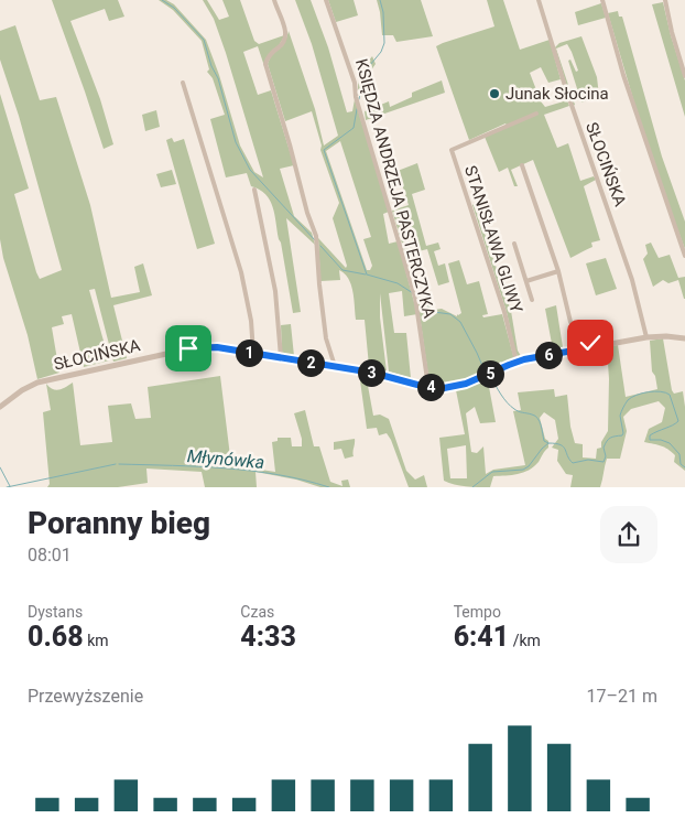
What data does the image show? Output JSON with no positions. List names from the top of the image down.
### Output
{
  "streets": {
    "street": ["SŁOCIŃSKA", "KSIĘDZA ANDRZEJA PASTERCZYKA", "STANISŁAWA GLIWY"]
  },
  "crossings": [
    ["SŁOCIŃSKA", "KSIĘDZA ANDRZEJA PASTERCZYKA"],
    ["SŁOCIŃSKA", "STANISŁAWA GLIWY"]
  ],
  "water": ["Młynówka"],
  "places": ["Junak Słocina"],
  "page": {
    "pins": [
      "1",
      "6",
      "2",
      "3",
      "5",
      "4"
    ],
    "heading": ["Poranny bieg", "08:01"],
    "stats": [
      ["Dystans", "0.68 km"],
      ["Czas", "4:33"],
      ["Tempo", "6:41 /km"]
    ],
    "chart": ["Przewyższenie", "17–21 m"]
  }
}
